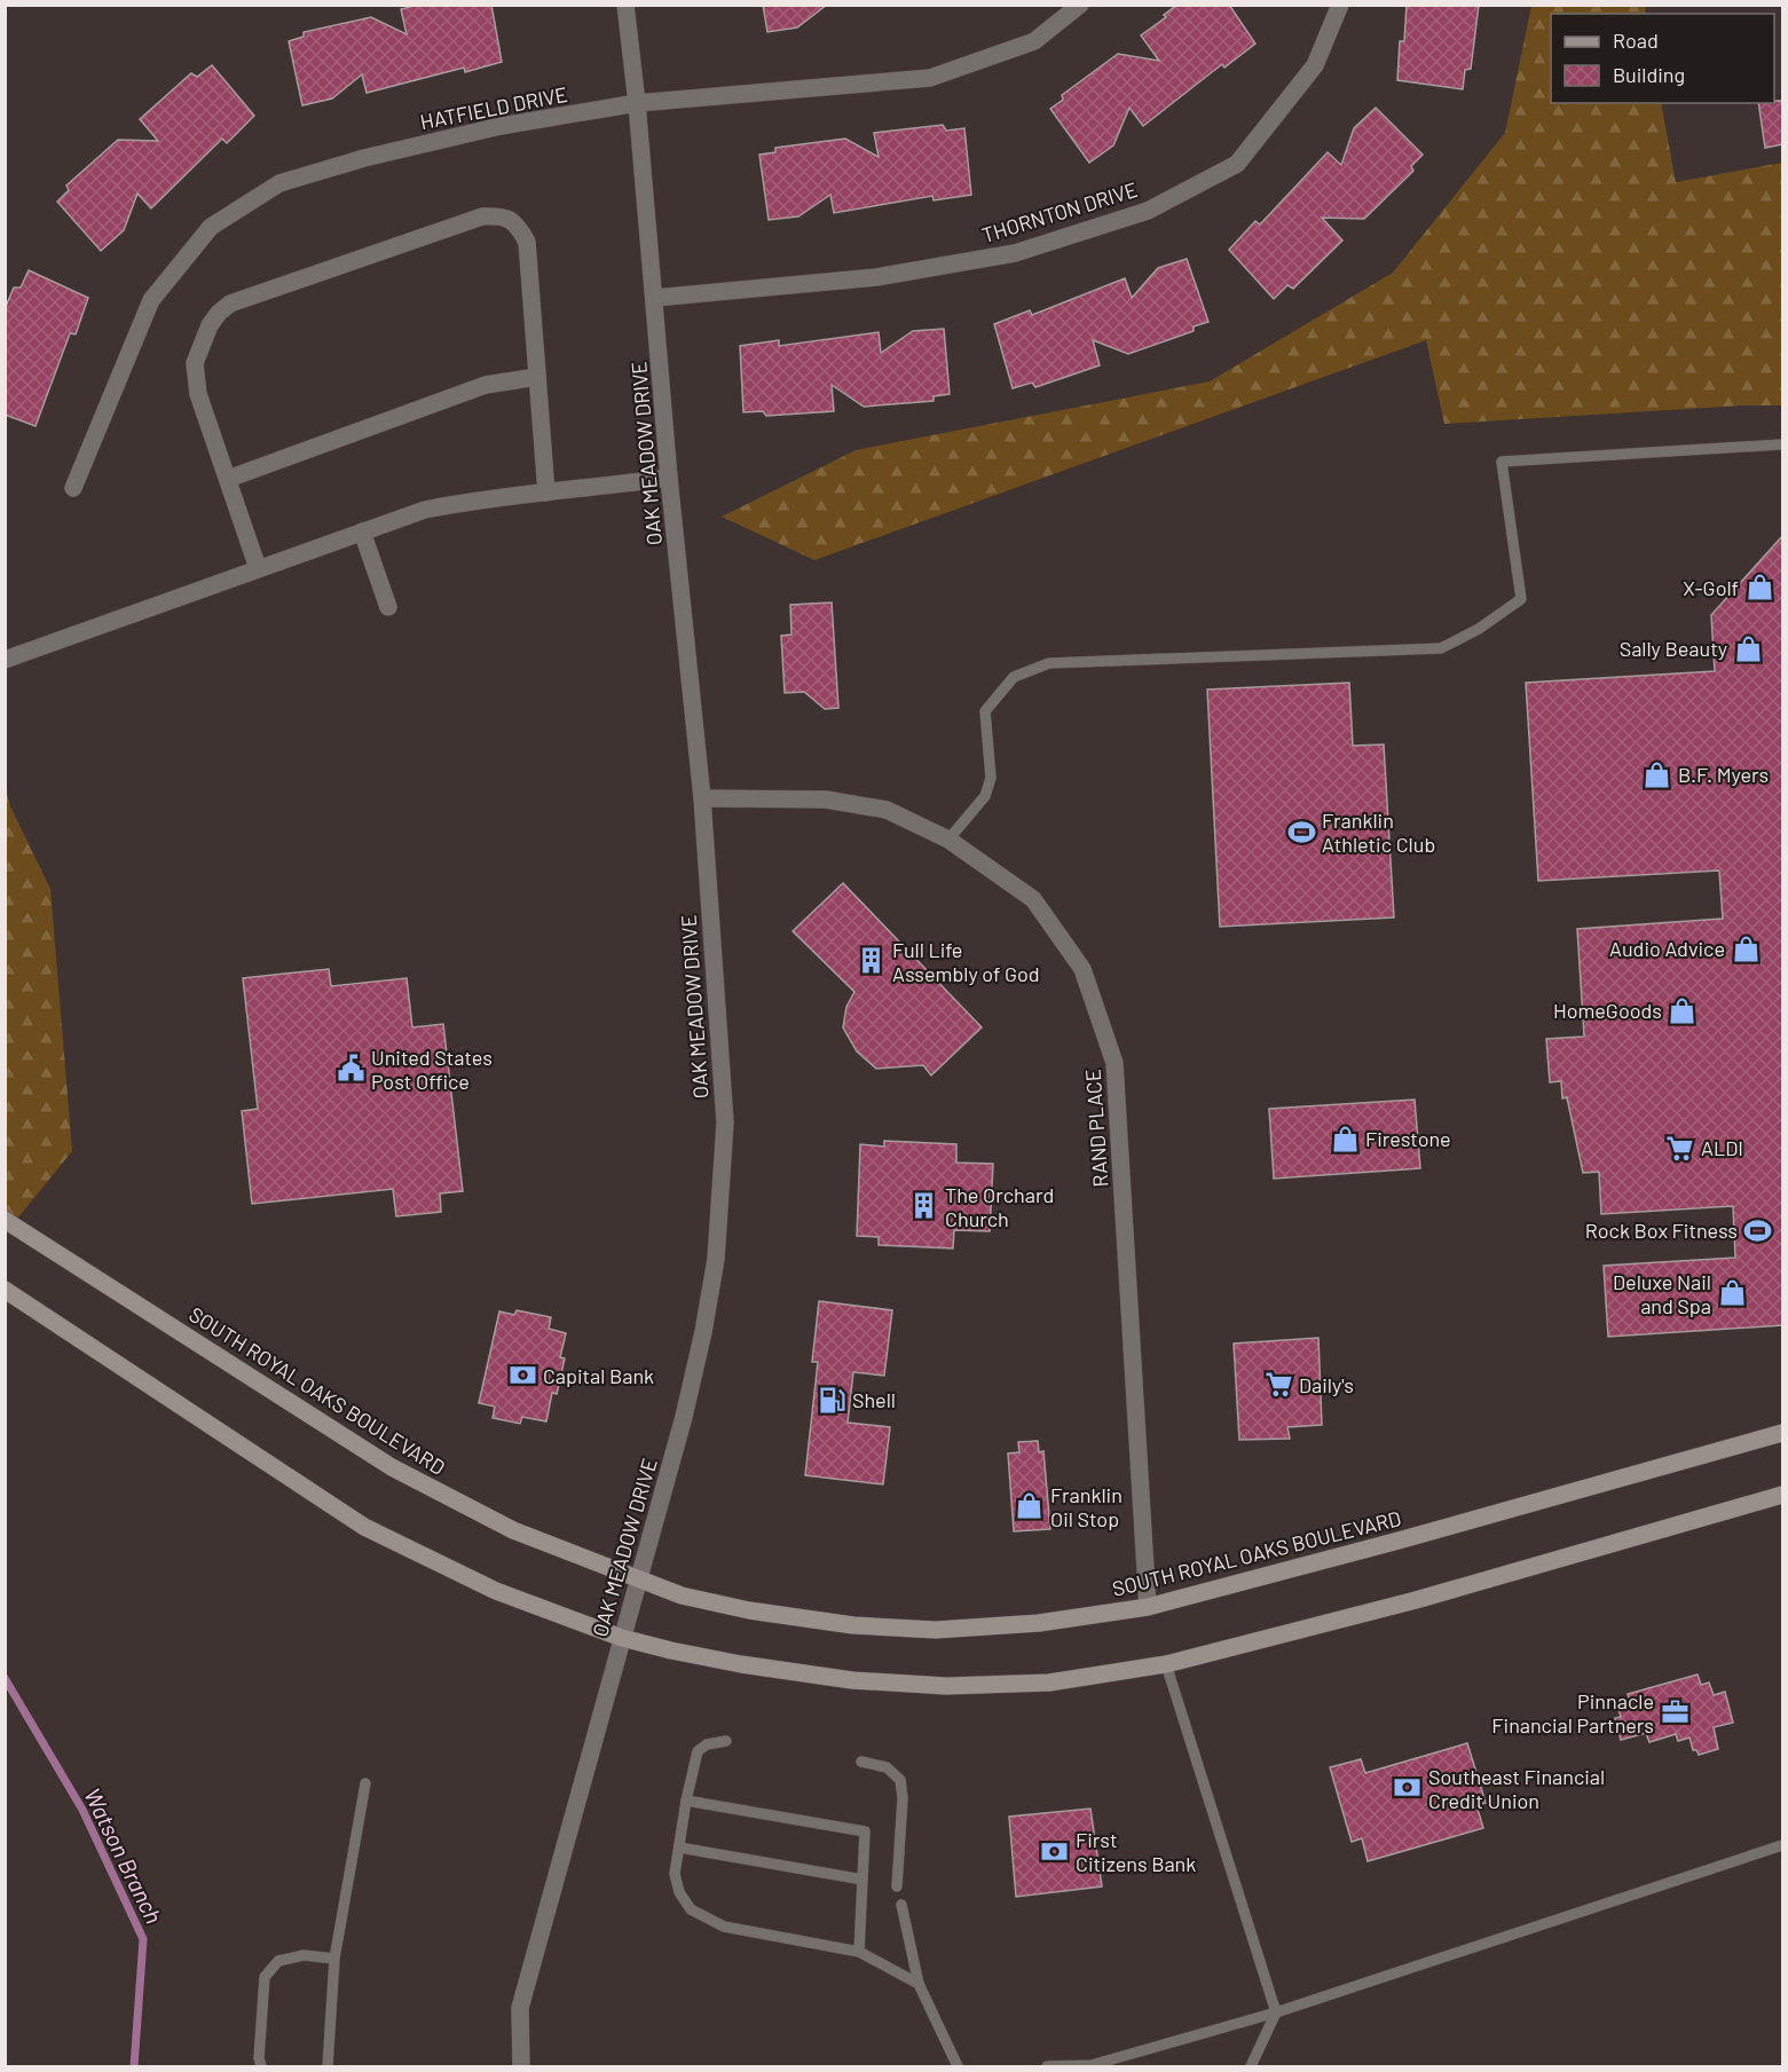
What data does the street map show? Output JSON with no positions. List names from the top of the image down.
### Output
{
  "streets": {
    "main road": ["SOUTH ROYAL OAKS BOULEVARD"],
    "street": [
      "HATFIELD DRIVE",
      "THORNTON DRIVE",
      "OAK MEADOW DRIVE",
      "RAND PLACE"
    ]
  },
  "crossings": [
    ["HATFIELD DRIVE", "OAK MEADOW DRIVE"],
    ["THORNTON DRIVE", "OAK MEADOW DRIVE"],
    ["OAK MEADOW DRIVE", "RAND PLACE"],
    ["OAK MEADOW DRIVE", "SOUTH ROYAL OAKS BOULEVARD"],
    ["RAND PLACE", "SOUTH ROYAL OAKS BOULEVARD"]
  ],
  "water": ["Watson Branch"],
  "places": {
    "shop": [
      "X-Golf",
      "Sally Beauty",
      "B.F. Myers",
      "Audio Advice",
      "HomeGoods",
      "Firestone",
      "Deluxe Nail and Spa",
      "Franklin Oil Stop"
    ],
    "sports": ["Franklin Athletic Club", "Rock Box Fitness"],
    "building": ["Full Life Assembly of God", "The Orchard Church"],
    "public building": ["United States Post Office"],
    "supermarket": ["ALDI", "Daily's"],
    "bank": ["Capital Bank", "Southeast Financial Credit Union", "First Citizens Bank"],
    "fuel station": ["Shell"],
    "office": ["Pinnacle Financial Partners"]
  },
  "legend": ["Road", "Building"]
}
